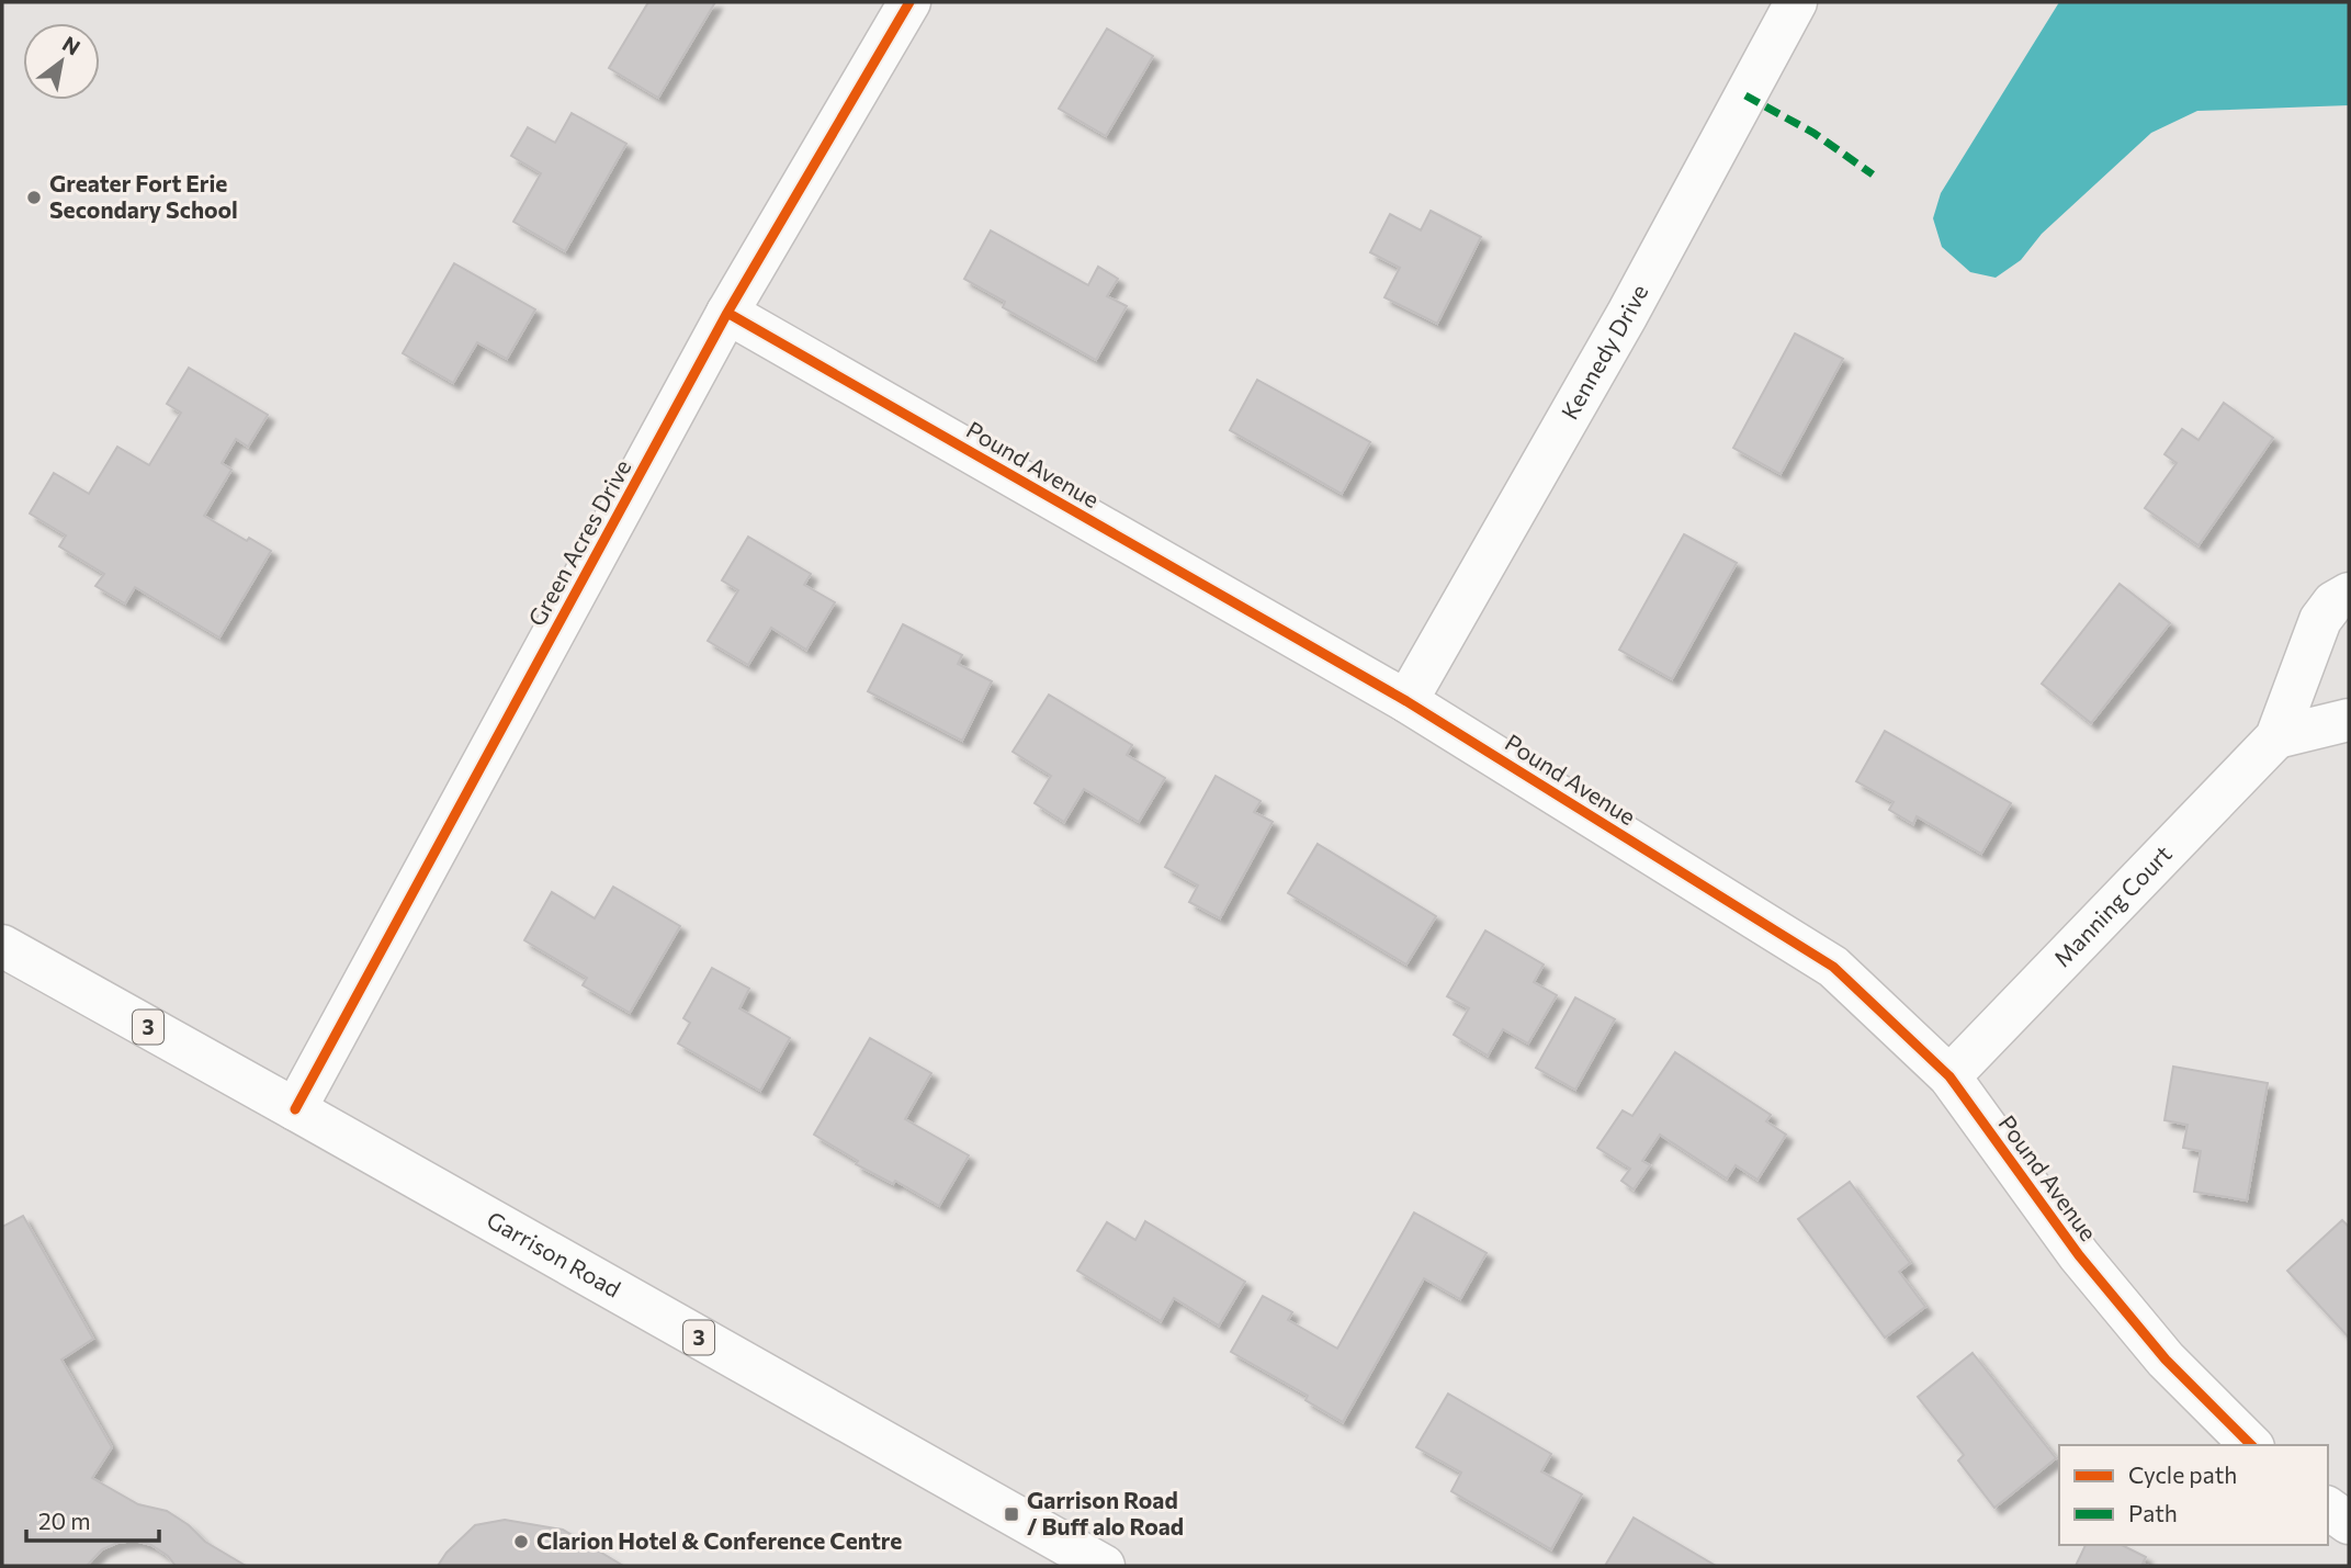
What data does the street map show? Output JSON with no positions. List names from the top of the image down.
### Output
{
  "streets": {
    "street": [
      "Kennedy Drive",
      "Pound Avenue",
      "Green Acres Drive",
      "Manning Court",
      "3",
      "Garrison Road"
    ]
  },
  "crossings": [
    ["Kennedy Drive", "Pound Avenue"],
    ["Pound Avenue", "Green Acres Drive"],
    ["Pound Avenue", "Manning Court"],
    ["Green Acres Drive", "Garrison Road"]
  ],
  "places": {
    "other": ["Greater Fort Erie Secondary School", "Clarion Hotel & Conference Centre"],
    "transit": ["Garrison Road / Buff alo Road"]
  },
  "legend": ["Cycle path", "Path"],
  "scale_bar": "20 m",
  "north": "top right"
}
